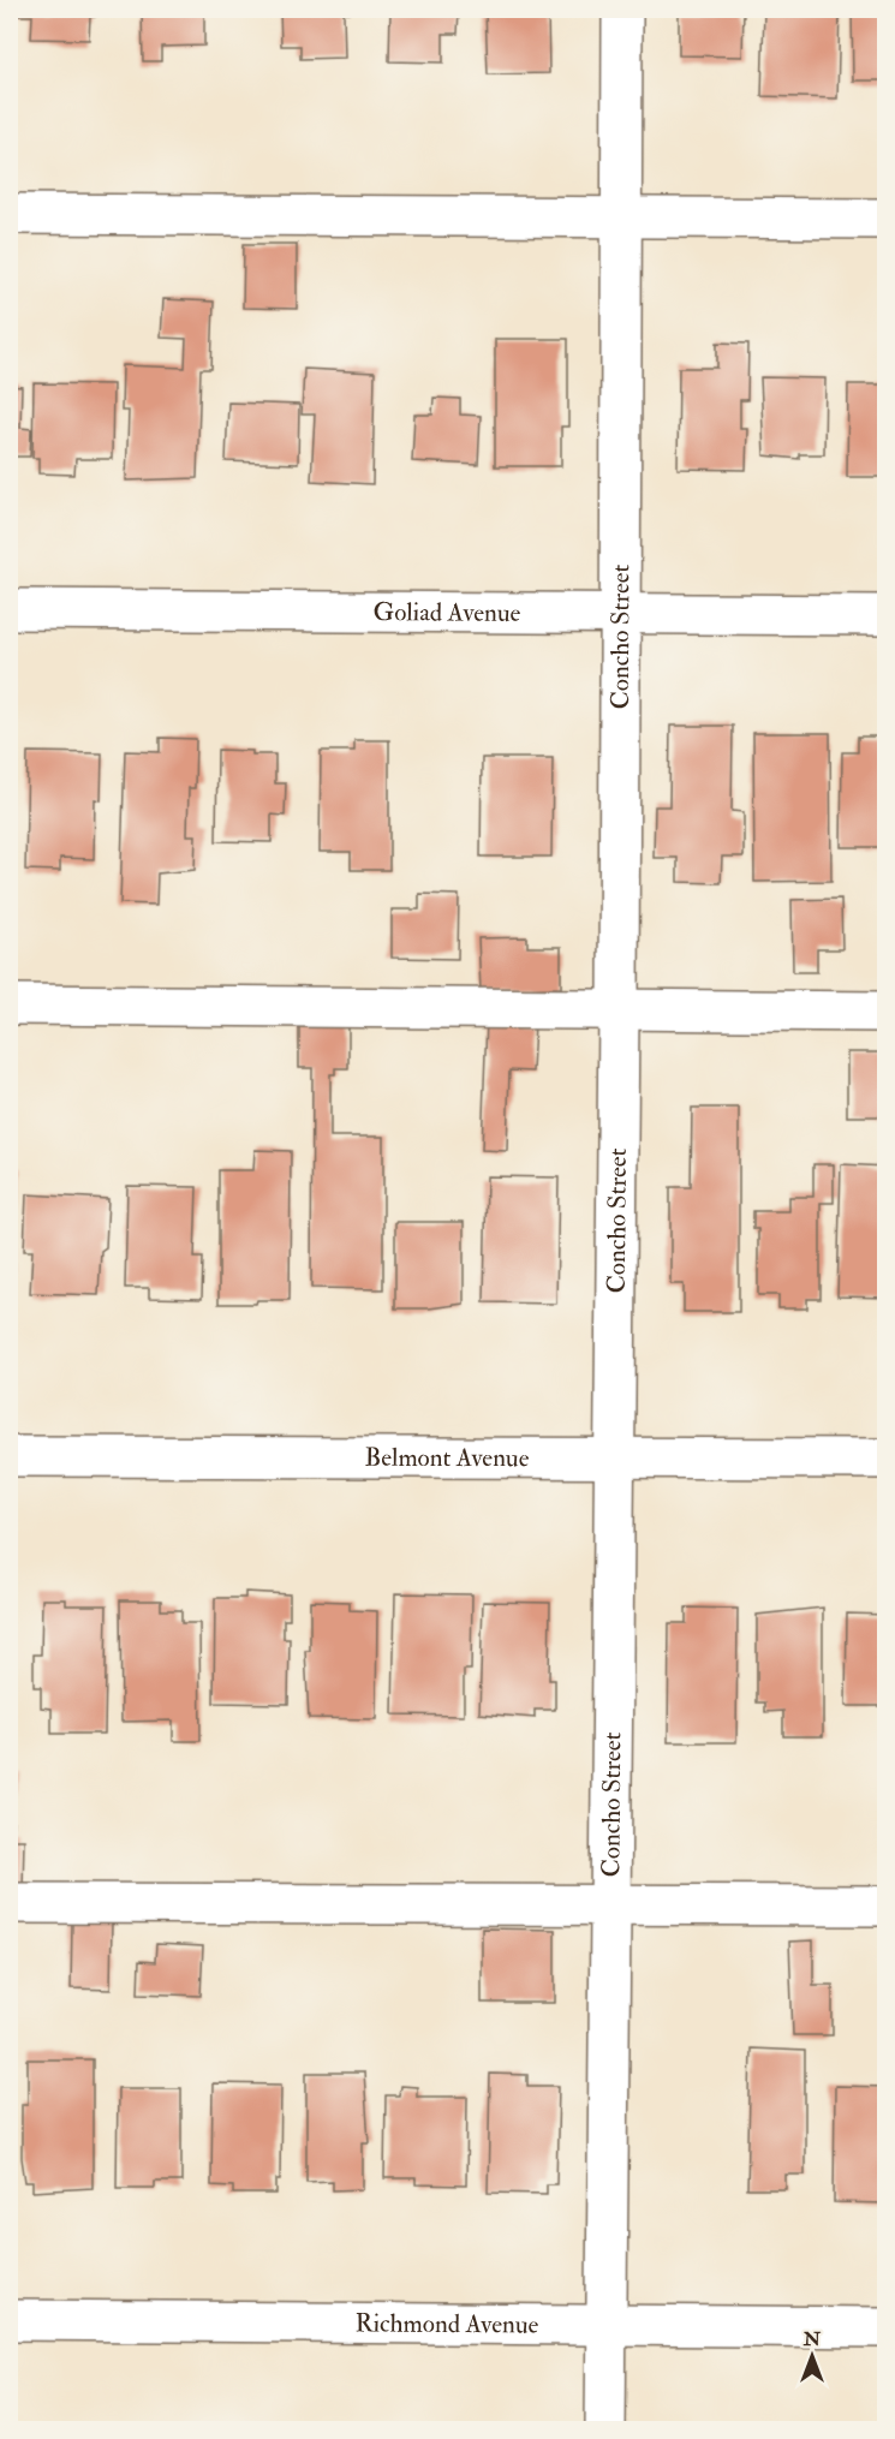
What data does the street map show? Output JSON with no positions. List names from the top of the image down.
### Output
{
  "streets": {
    "street": [
      "Goliad Avenue",
      "Concho Street",
      "Belmont Avenue",
      "Richmond Avenue"
    ]
  },
  "crossings": [
    ["Goliad Avenue", "Concho Street"],
    ["Concho Street", "Belmont Avenue"],
    ["Concho Street", "Richmond Avenue"]
  ],
  "north": "top"
}
